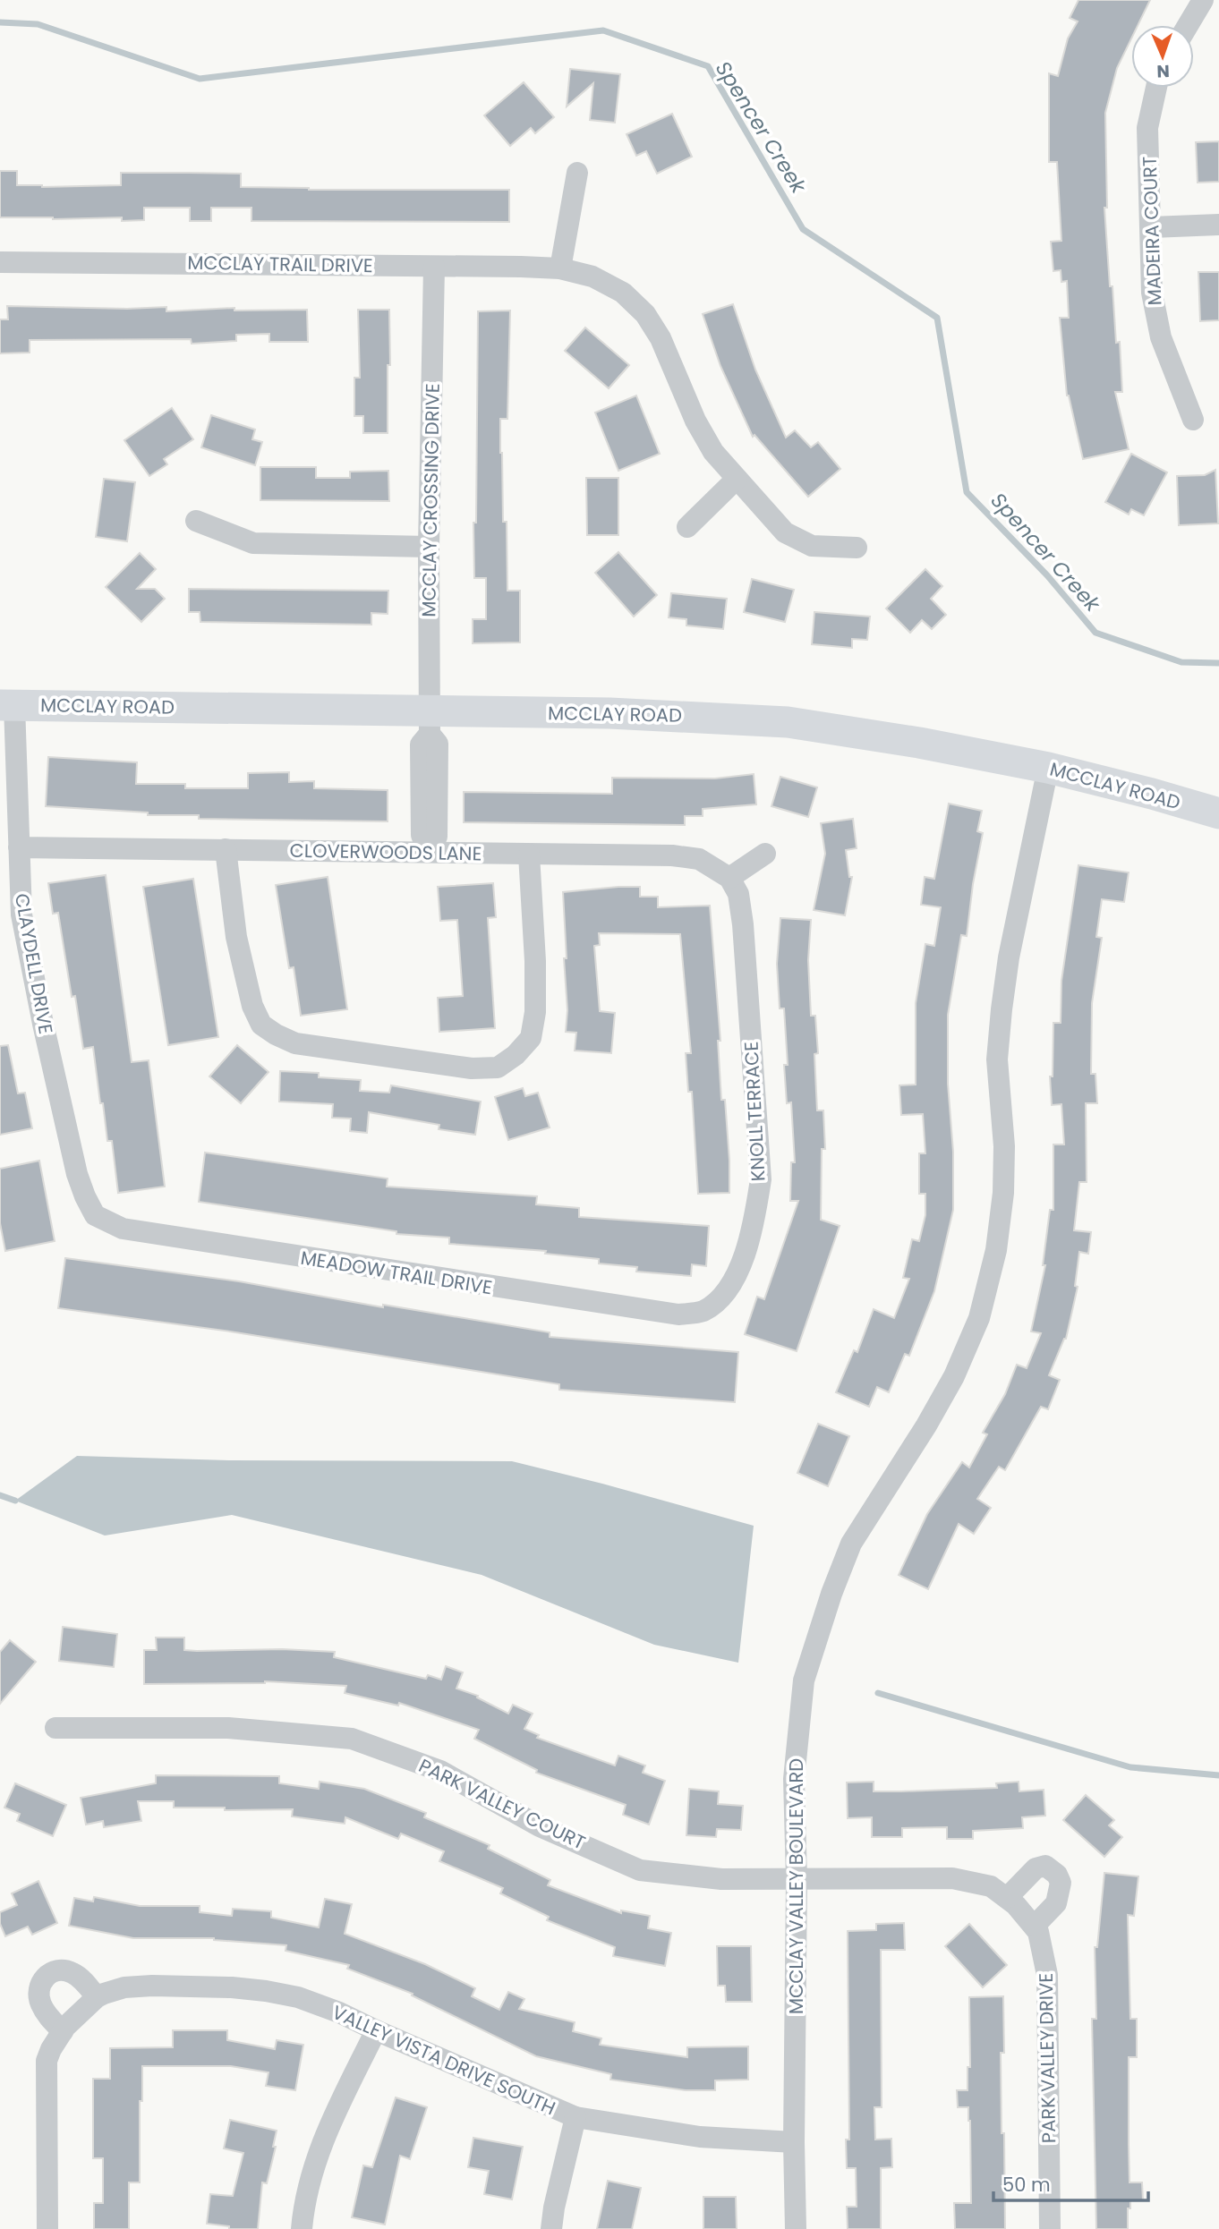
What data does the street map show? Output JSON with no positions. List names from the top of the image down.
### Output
{
  "streets": {
    "main road": ["MCCLAY ROAD"],
    "street": [
      "MADEIRA COURT",
      "MCCLAY TRAIL DRIVE",
      "MCCLAY CROSSING DRIVE",
      "CLOVERWOODS LANE",
      "CLAYDELL DRIVE",
      "KNOLL TERRACE",
      "MEADOW TRAIL DRIVE",
      "PARK VALLEY COURT",
      "MCCLAY VALLEY BOULEVARD",
      "PARK VALLEY DRIVE",
      "VALLEY VISTA DRIVE SOUTH"
    ]
  },
  "crossings": [
    ["MCCLAY TRAIL DRIVE", "MCCLAY CROSSING DRIVE"],
    ["MCCLAY CROSSING DRIVE", "MCCLAY ROAD"],
    ["MCCLAY CROSSING DRIVE", "CLOVERWOODS LANE"],
    ["MCCLAY ROAD", "CLAYDELL DRIVE"],
    ["MCCLAY ROAD", "MCCLAY VALLEY BOULEVARD"],
    ["CLOVERWOODS LANE", "CLAYDELL DRIVE"],
    ["CLOVERWOODS LANE", "KNOLL TERRACE"],
    ["CLAYDELL DRIVE", "MEADOW TRAIL DRIVE"],
    ["KNOLL TERRACE", "MEADOW TRAIL DRIVE"],
    ["PARK VALLEY COURT", "MCCLAY VALLEY BOULEVARD"],
    ["PARK VALLEY COURT", "PARK VALLEY DRIVE"],
    ["MCCLAY VALLEY BOULEVARD", "PARK VALLEY DRIVE"],
    ["MCCLAY VALLEY BOULEVARD", "VALLEY VISTA DRIVE SOUTH"]
  ],
  "water": ["Spencer Creek"],
  "scale_bar": "50 m",
  "north": "bottom"
}
